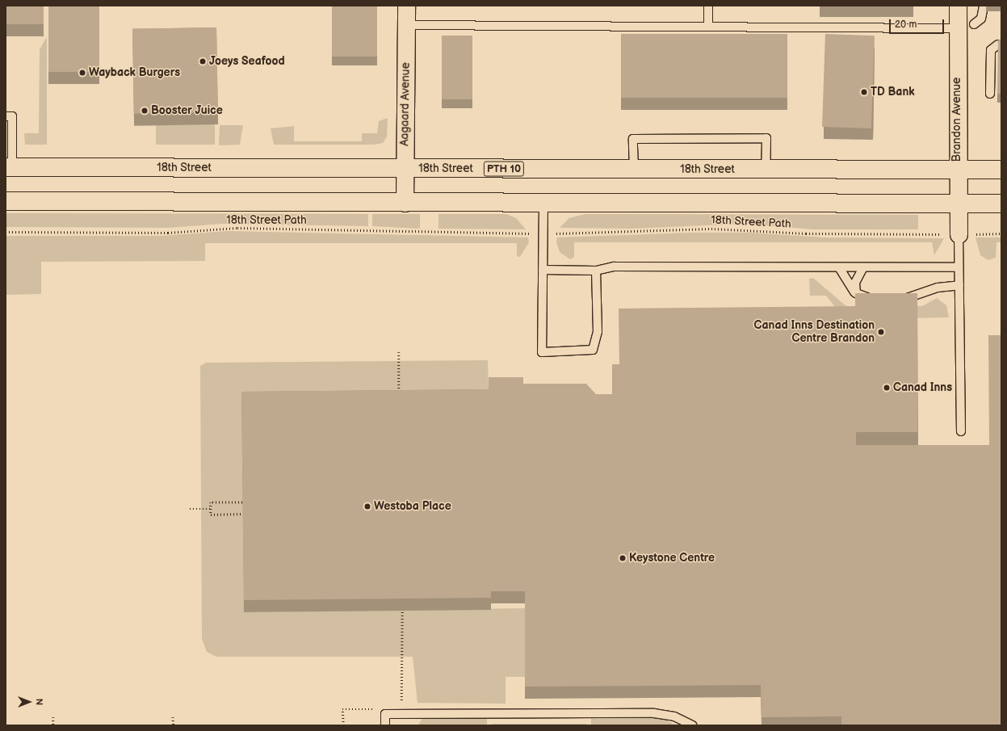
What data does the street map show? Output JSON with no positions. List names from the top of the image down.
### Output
{
  "streets": {
    "main road": ["18th Street", "PTH 10"],
    "street": ["Aagaard Avenue", "Brandon Avenue"],
    "path": ["18th Street Path"]
  },
  "crossings": [
    ["Aagaard Avenue", "18th Street"],
    ["Brandon Avenue", "18th Street"],
    ["Brandon Avenue", "18th Street Path"]
  ],
  "places": [
    "Joeys Seafood",
    "Wayback Burgers",
    "TD Bank",
    "Booster Juice",
    "Canad Inns Destination Centre Brandon",
    "Canad Inns",
    "Westoba Place",
    "Keystone Centre"
  ],
  "scale_bar": "20 m",
  "north": "right"
}
